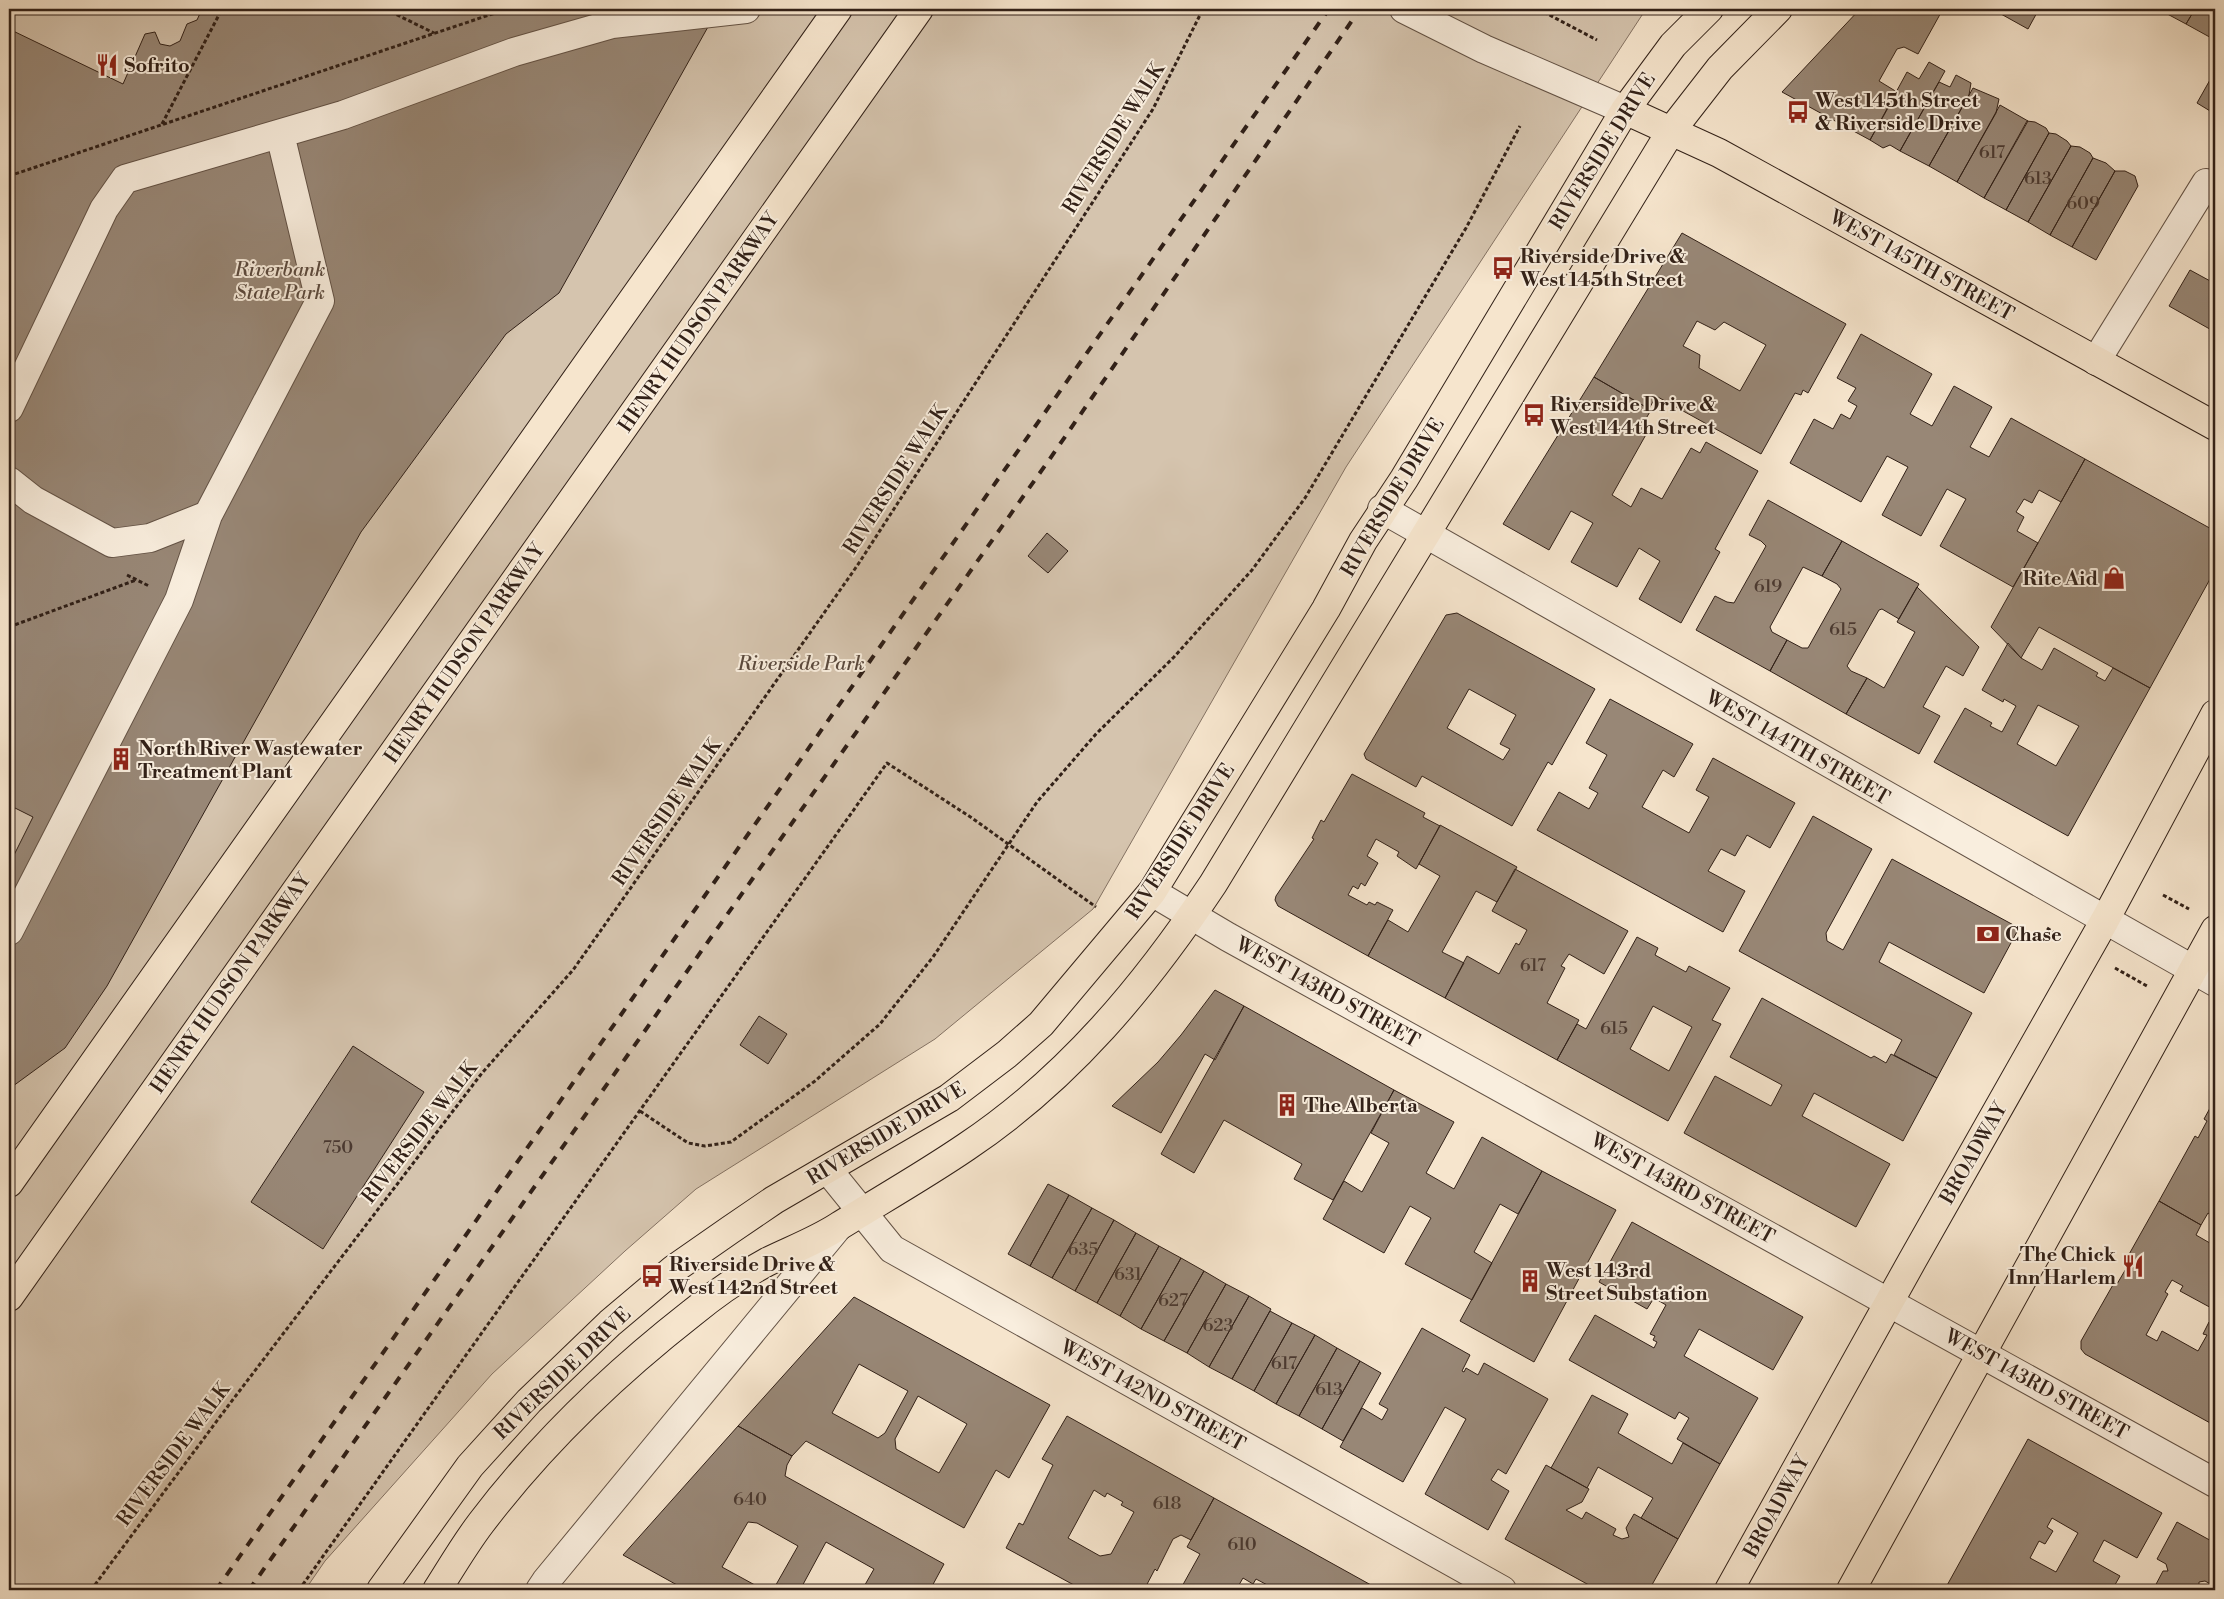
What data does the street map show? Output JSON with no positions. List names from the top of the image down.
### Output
{
  "streets": {
    "main road": [
      "RIVERSIDE DRIVE",
      "WEST 145TH STREET",
      "HENRY HUDSON PARKWAY",
      "BROADWAY"
    ],
    "street": ["WEST 144TH STREET", "WEST 143RD STREET", "WEST 142ND STREET"],
    "path": ["RIVERSIDE WALK"]
  },
  "crossings": [
    ["RIVERSIDE DRIVE", "WEST 145TH STREET"],
    ["RIVERSIDE DRIVE", "WEST 144TH STREET"],
    ["RIVERSIDE DRIVE", "WEST 143RD STREET"],
    ["RIVERSIDE DRIVE", "WEST 142ND STREET"],
    ["WEST 144TH STREET", "BROADWAY"],
    ["WEST 143RD STREET", "BROADWAY"]
  ],
  "parks": ["Riverbank State Park", "Riverside Park"],
  "places": {
    "restaurant": ["Sofrito", "The Chick Inn Harlem"],
    "bus stop": [
      "West 145th Street & Riverside Drive",
      "Riverside Drive & West 145th Street",
      "Riverside Drive & West 144th Street",
      "Riverside Drive & West 142nd Street"
    ],
    "shop": ["Rite Aid"],
    "building": ["North River Wastewater Treatment Plant", "The Alberta", "West 143rd Street Substation"],
    "bank": ["Chase"]
  },
  "house_numbers": [
    "617",
    "613",
    "609",
    "619",
    "615",
    "617",
    "615",
    "750",
    "635",
    "631",
    "627",
    "623",
    "617",
    "613",
    "640",
    "618",
    "610"
  ]
}
